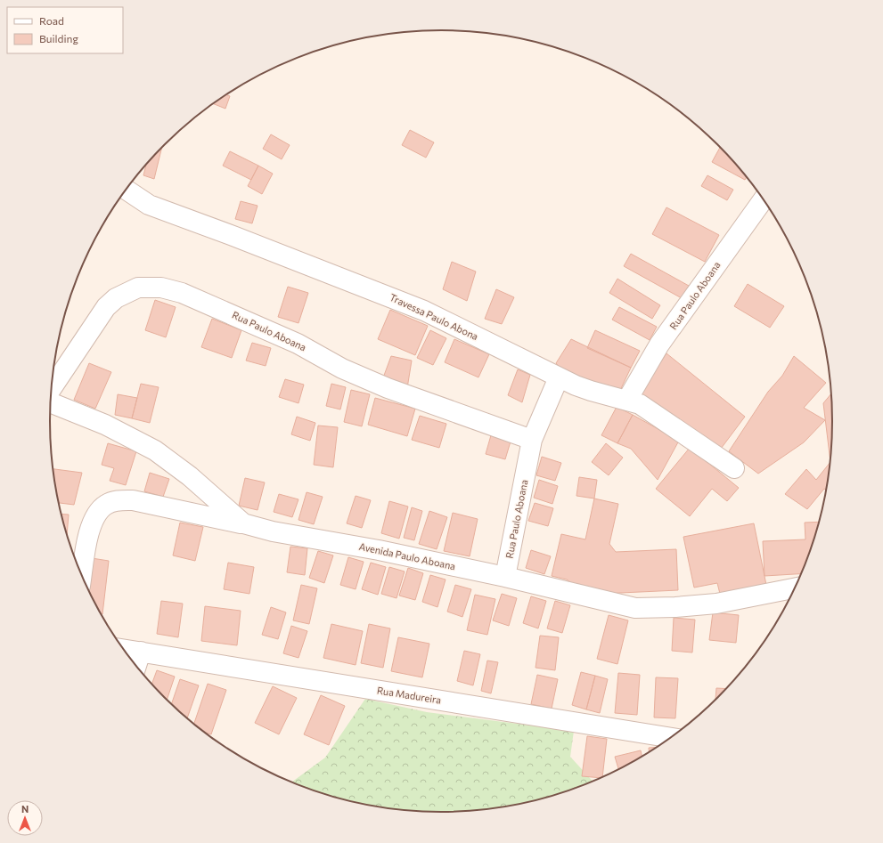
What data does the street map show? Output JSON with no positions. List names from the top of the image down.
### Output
{
  "streets": {
    "street": [
      "Rua Paulo Aboana",
      "Travessa Paulo Abona",
      "Avenida Paulo Aboana",
      "Rua Madureira"
    ]
  },
  "crossings": [
    ["Rua Paulo Aboana", "Travessa Paulo Abona"],
    ["Rua Paulo Aboana", "Avenida Paulo Aboana"]
  ],
  "legend": ["Road", "Building"],
  "north": "top"
}
